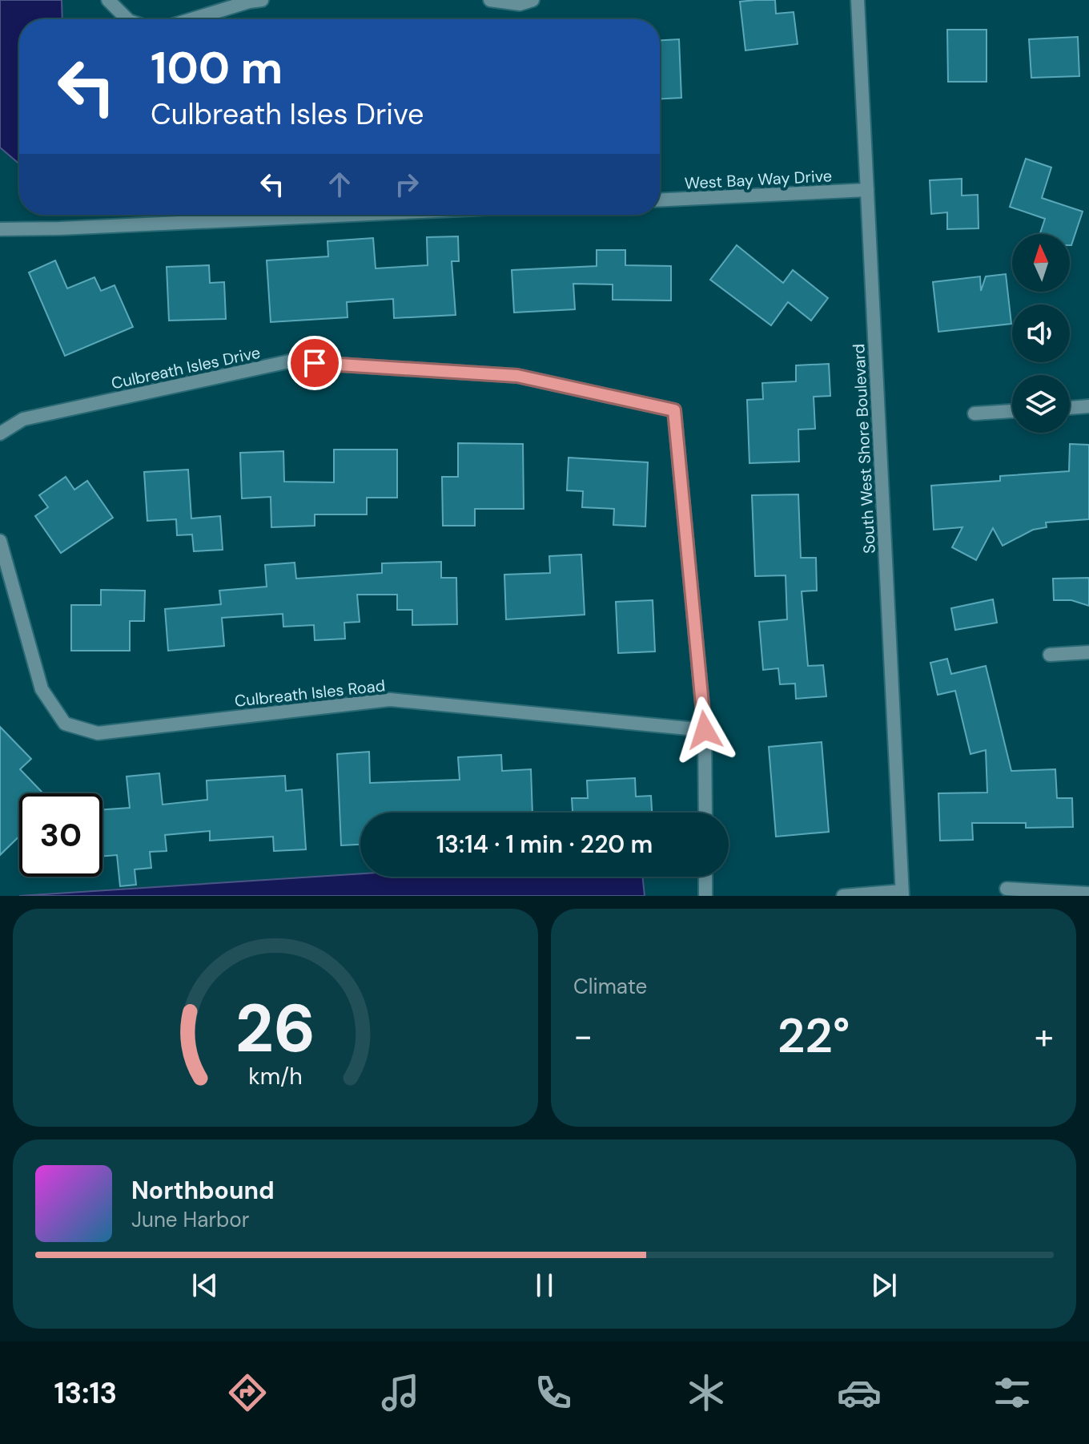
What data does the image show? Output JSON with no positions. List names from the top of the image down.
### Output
{
  "streets": {
    "street": [
      "West Bay Way Drive",
      "Culbreath Isles Drive",
      "South West Shore Boulevard",
      "Culbreath Isles Road"
    ]
  },
  "crossings": [
    ["West Bay Way Drive", "South West Shore Boulevard"],
    ["Culbreath Isles Drive", "Culbreath Isles Road"]
  ],
  "north": "top",
  "page": {
    "turn": ["100 m", "Culbreath Isles Drive"],
    "limit": "30",
    "trip": "13:14 · 1 min · 220 m",
    "tile": "Climate",
    "heat": ["−", "22°", "+"],
    "song": ["Northbound", "June Harbor"],
    "tabs": "13:13",
    "gauge": ["26", "km/h"]
  }
}
